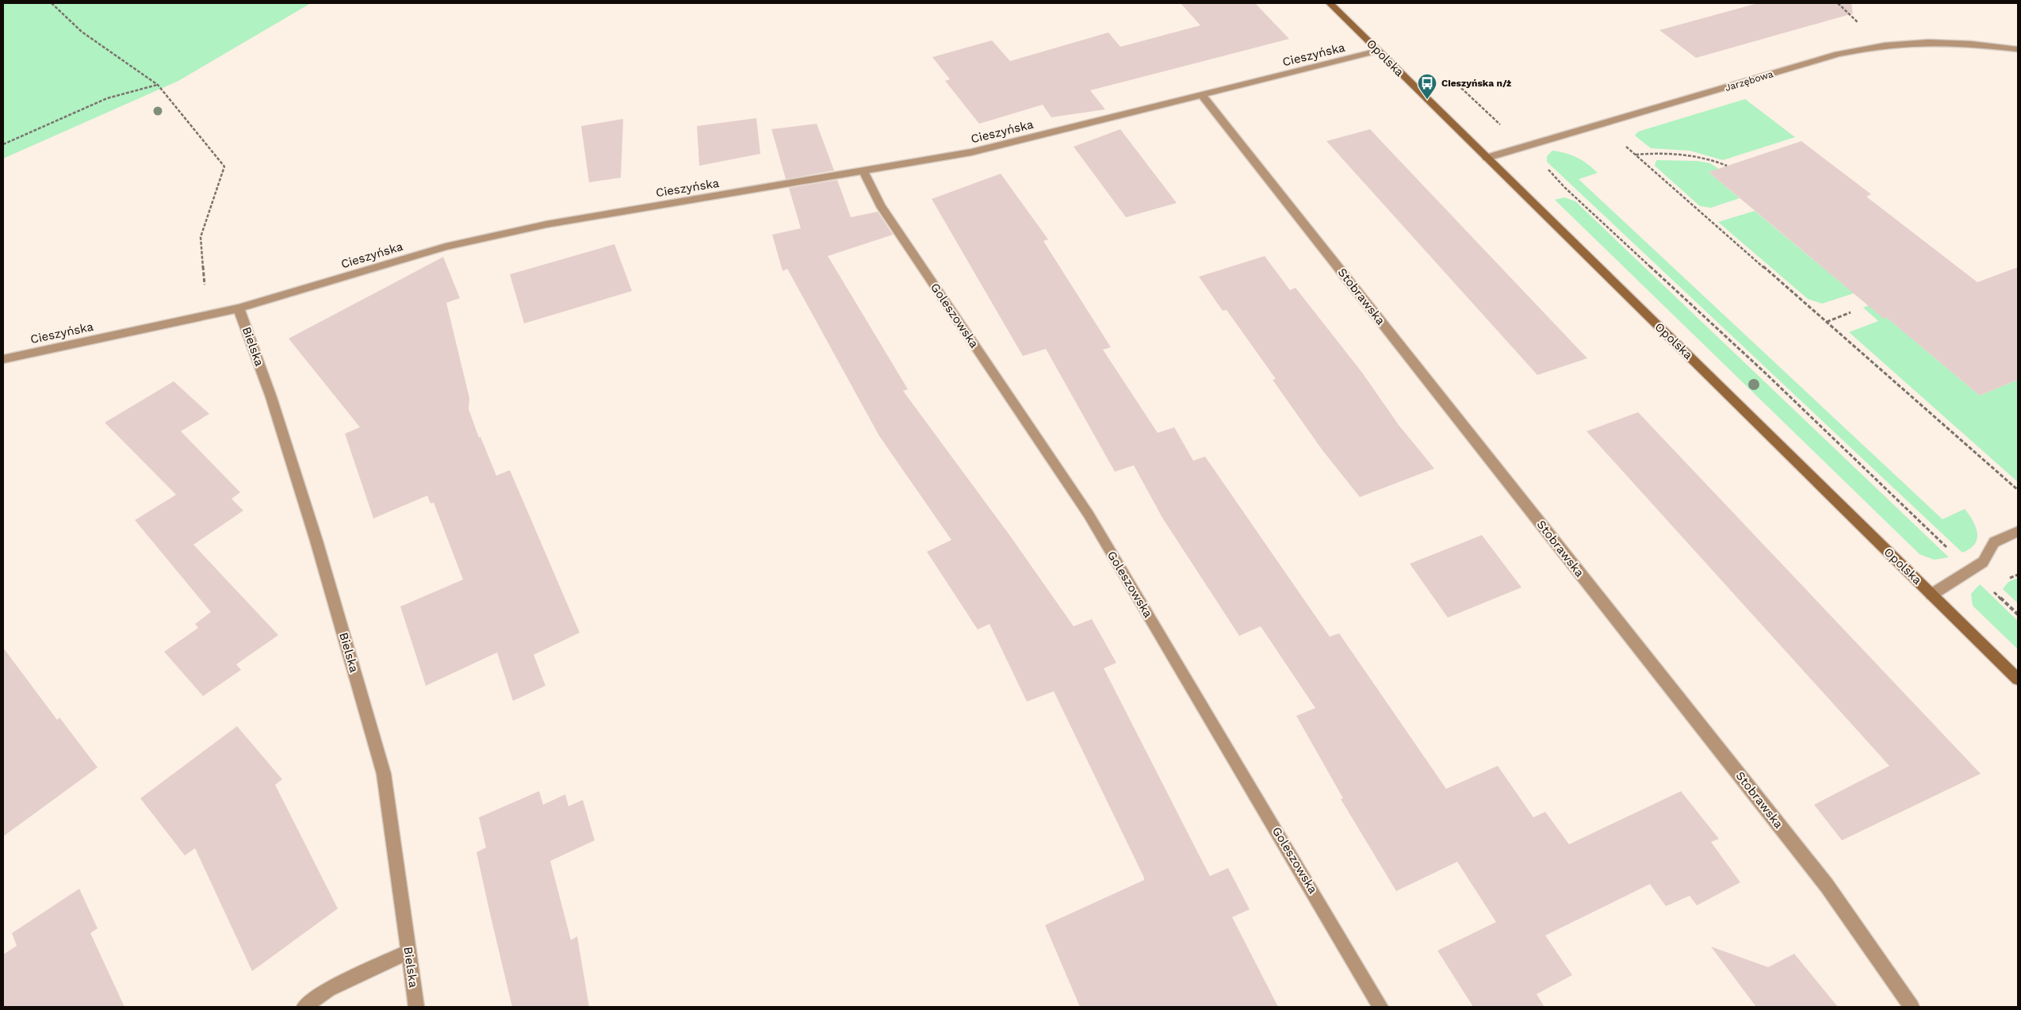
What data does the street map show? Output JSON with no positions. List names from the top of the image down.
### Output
{
  "streets": {
    "street": [
      "Cieszyńska",
      "Opolska",
      "Jarzębowa",
      "Stobrawska",
      "Goleszowska",
      "Bielska"
    ]
  },
  "crossings": [
    ["Cieszyńska", "Opolska"],
    ["Cieszyńska", "Stobrawska"],
    ["Cieszyńska", "Goleszowska"],
    ["Cieszyńska", "Bielska"],
    ["Opolska", "Jarzębowa"]
  ],
  "places": {
    "bus stop": ["Cieszyńska n/ż"]
  }
}
